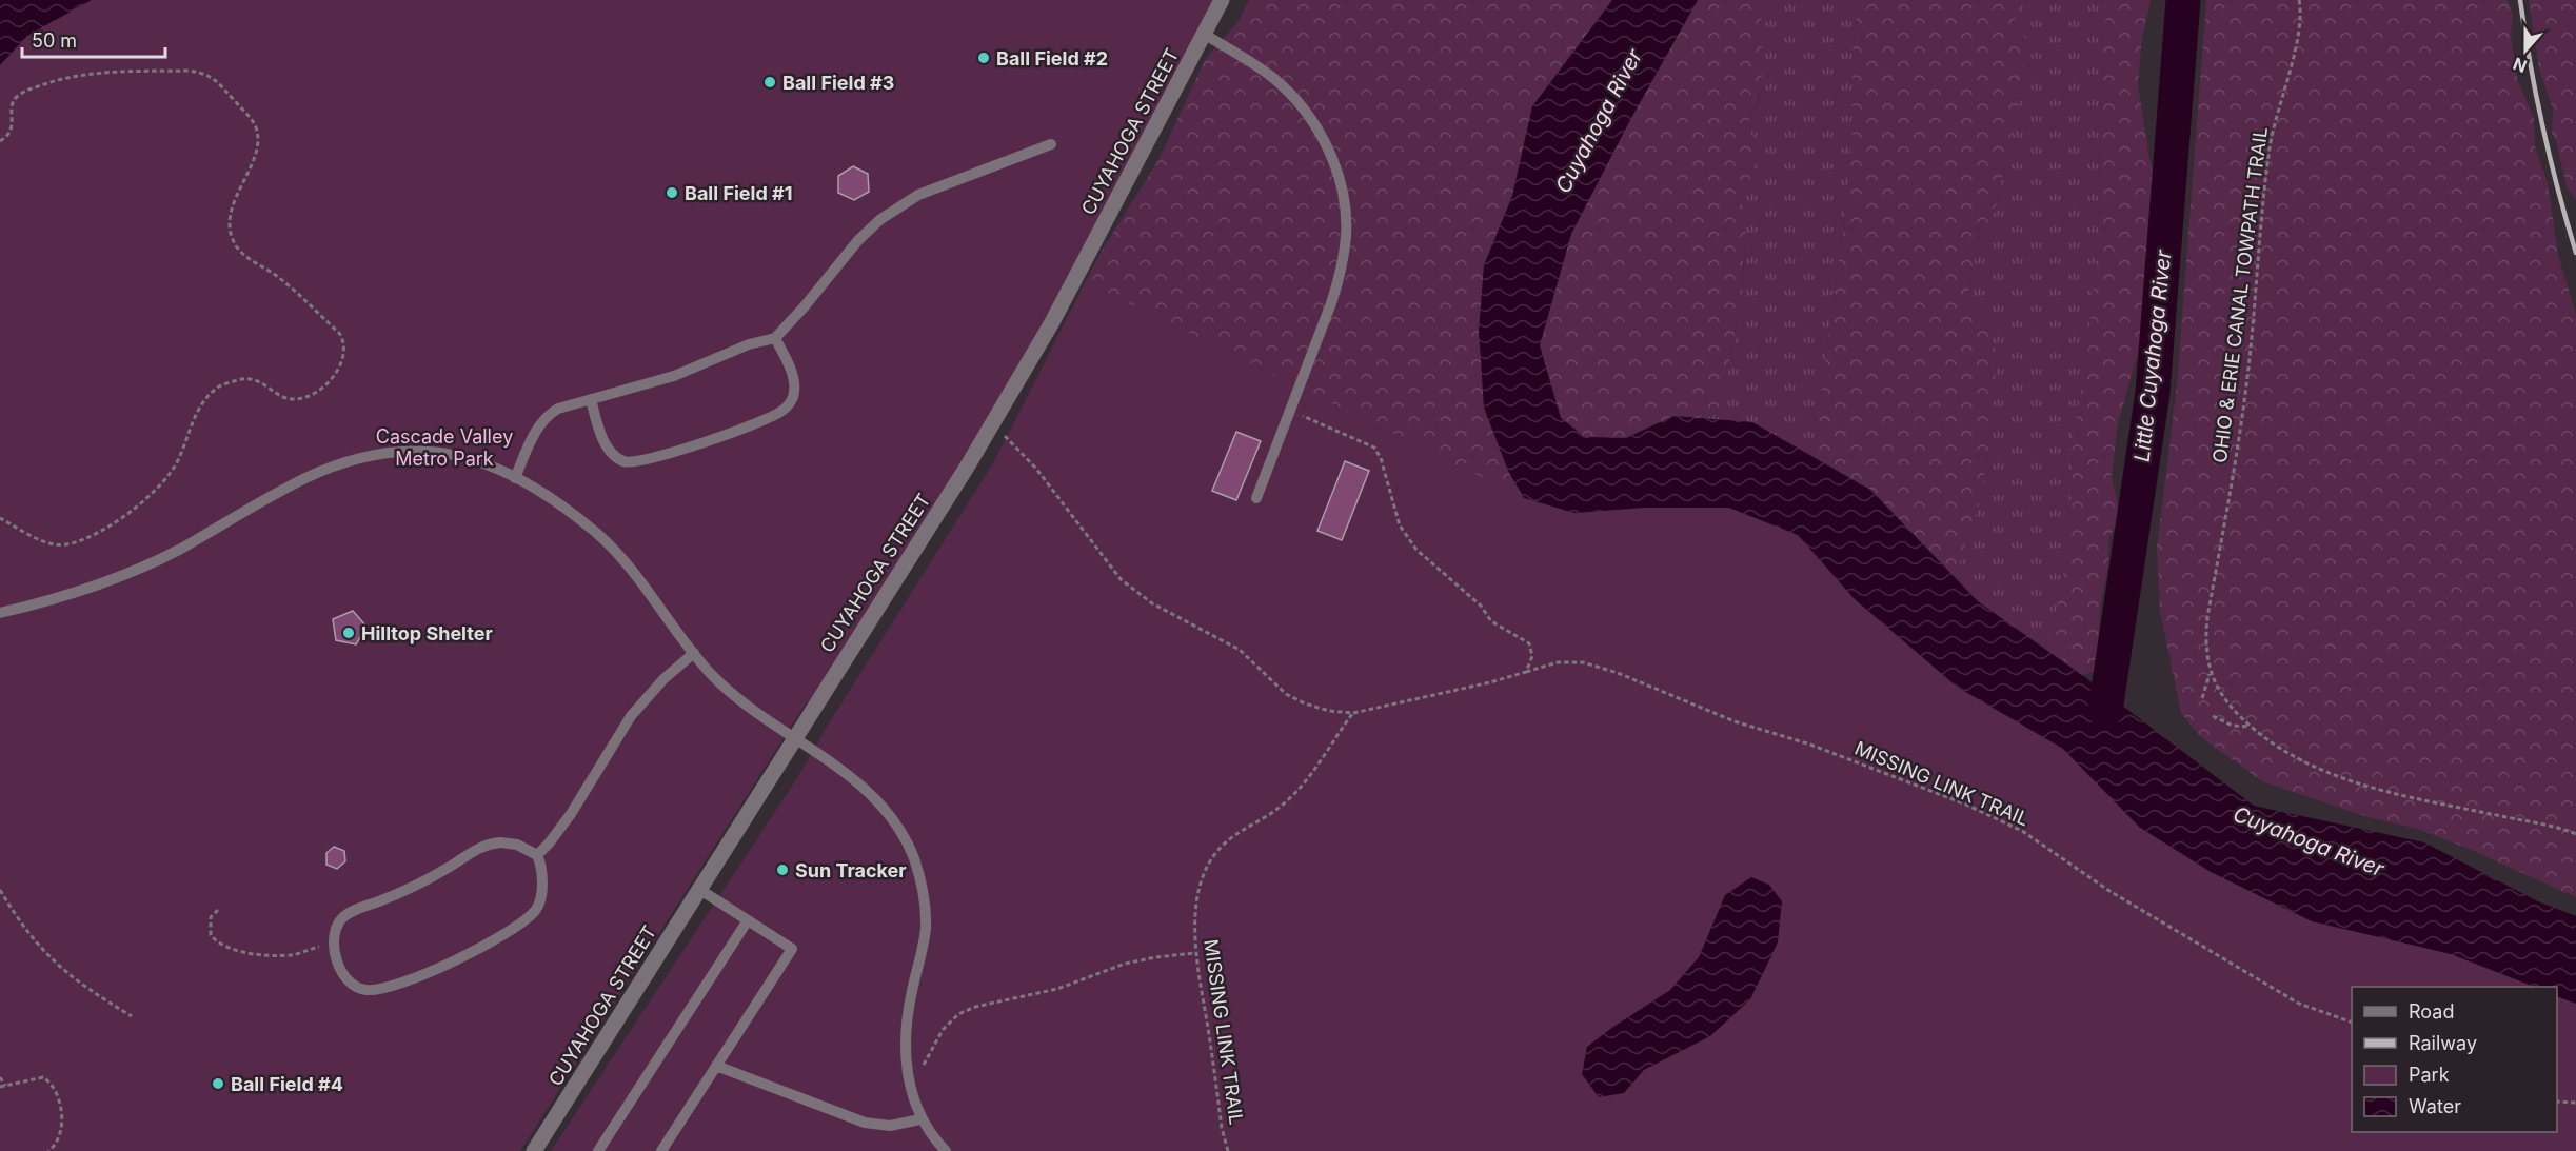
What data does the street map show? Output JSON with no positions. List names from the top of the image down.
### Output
{
  "streets": {
    "street": ["CUYAHOGA STREET"],
    "path": ["OHIO & ERIE CANAL TOWPATH TRAIL", "MISSING LINK TRAIL"]
  },
  "water": ["Cuyahoga River", "Little Cuyahoga River"],
  "parks": ["Cascade Valley Metro Park"],
  "places": [
    "Ball Field #2",
    "Ball Field #3",
    "Ball Field #1",
    "Hilltop Shelter",
    "Sun Tracker",
    "Ball Field #4"
  ],
  "legend": [
    "Road",
    "Railway",
    "Park",
    "Water"
  ],
  "scale_bar": "50 m",
  "north": "bottom"
}
